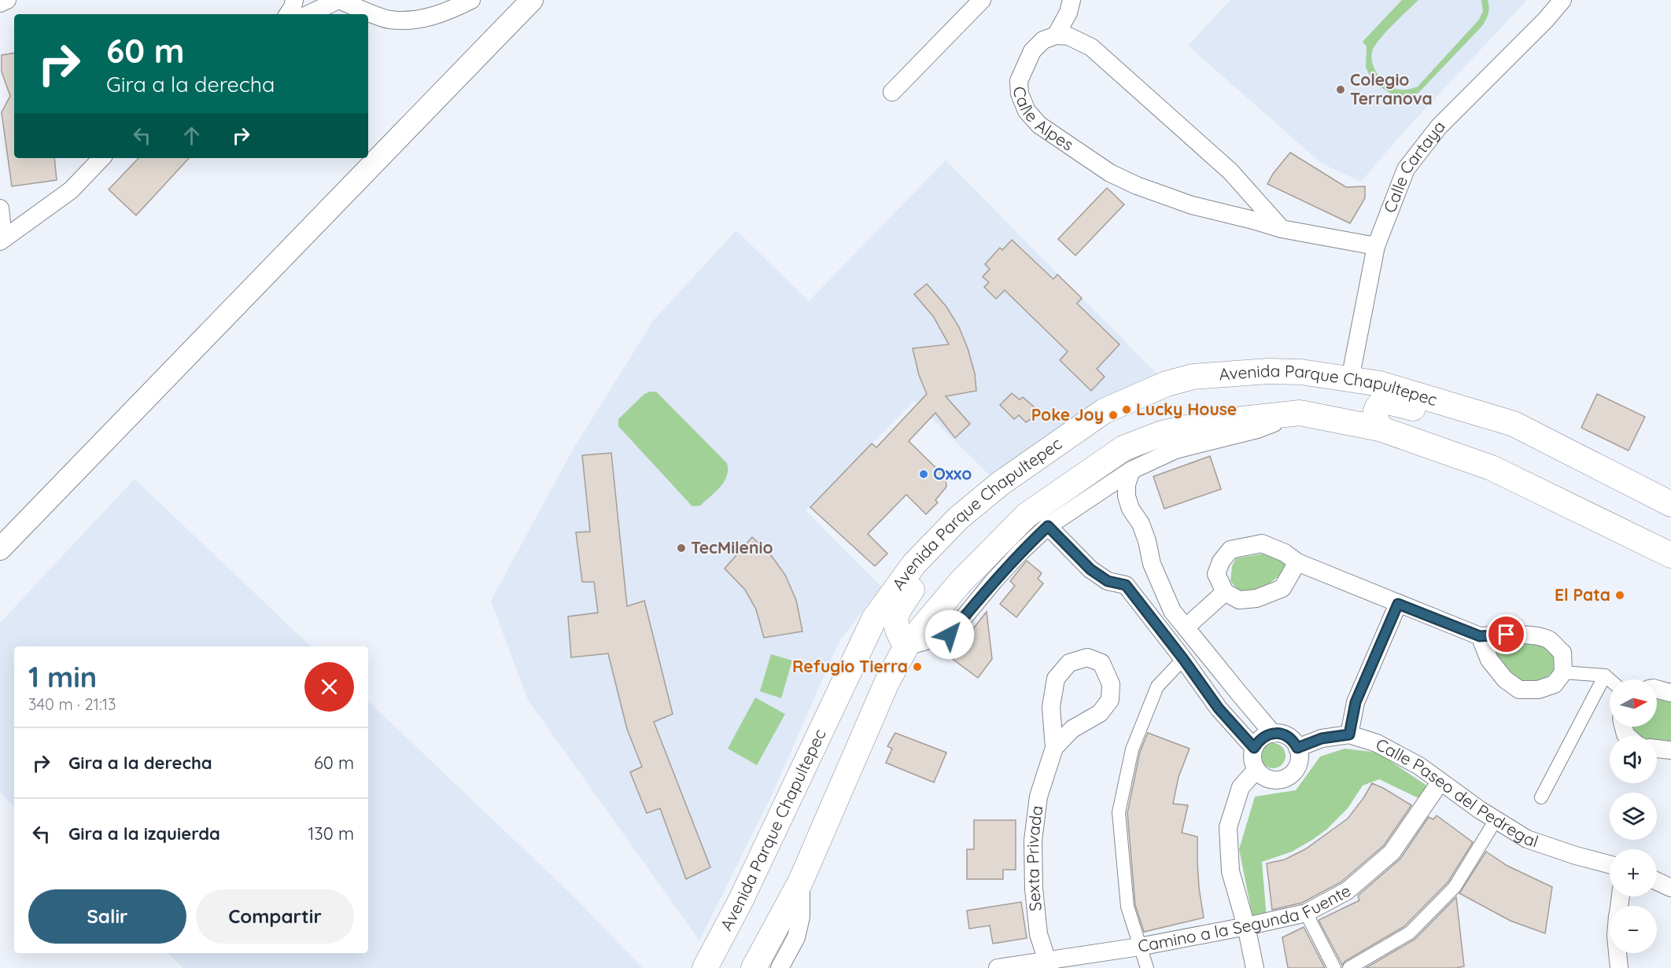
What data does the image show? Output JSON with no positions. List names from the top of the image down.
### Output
{
  "streets": {
    "main road": ["Avenida Parque Chapultepec"],
    "street": [
      "Calle Alpes",
      "Calle Cartaya",
      "Calle Paseo del Pedregal",
      "Sexta Privada",
      "Camino a la Segunda Fuente"
    ]
  },
  "crossings": [
    ["Calle Alpes", "Calle Cartaya"],
    ["Calle Cartaya", "Avenida Parque Chapultepec"],
    ["Calle Paseo del Pedregal", "Camino a la Segunda Fuente"],
    ["Sexta Privada", "Camino a la Segunda Fuente"]
  ],
  "places": [
    "Colegio Terranova",
    "Lucky House",
    "Poke Joy",
    "Oxxo",
    "TecMilenio",
    "El Pata",
    "Refugio Tierra"
  ],
  "north": "right",
  "page": {
    "turn": ["60 m", "Gira a la derecha"],
    "heading": ["1 min", "340 m · 21:13"],
    "map_buttons": ["+", "−"],
    "list": [
      {
        "name": "Gira a la derecha",
        "value": "60 m"
      },
      {
        "name": "Gira a la izquierda",
        "value": "130 m"
      }
    ],
    "buttons": ["Salir", "Compartir"]
  }
}
